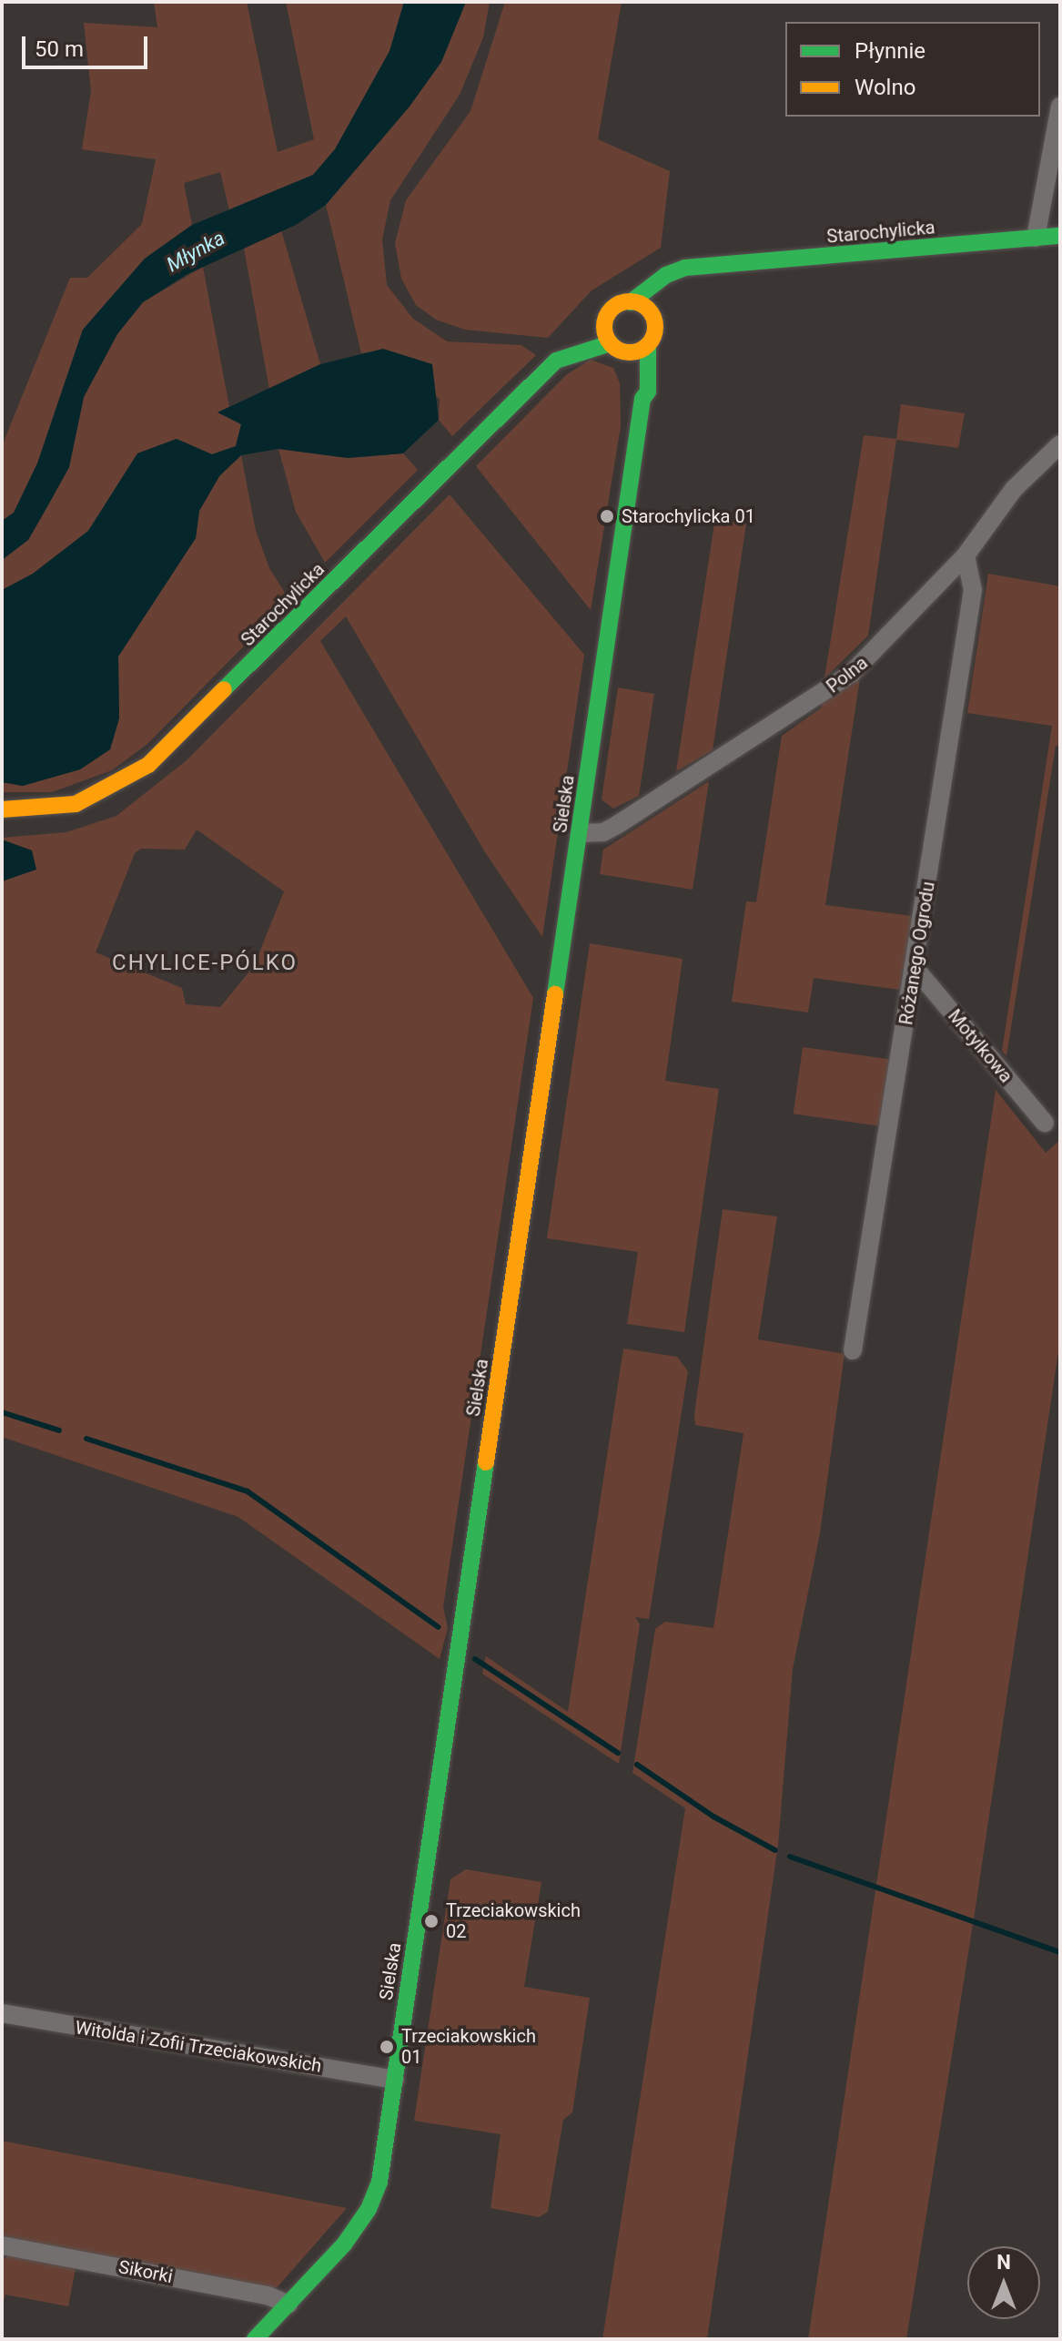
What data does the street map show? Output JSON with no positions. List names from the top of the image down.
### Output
{
  "streets": {
    "street": [
      "Starochylicka",
      "Polna",
      "Sielska",
      "Różanego Ogrodu",
      "Motylkowa",
      "Witolda i Zofii Trzeciakowskich",
      "Sikorki"
    ]
  },
  "crossings": [
    ["Starochylicka", "Sielska"],
    ["Polna", "Sielska"],
    ["Polna", "Różanego Ogrodu"],
    ["Sielska", "Witolda i Zofii Trzeciakowskich"],
    ["Sielska", "Sikorki"],
    ["Różanego Ogrodu", "Motylkowa"]
  ],
  "districts": ["CHYLICE-PÓLKO"],
  "water": ["Młynka"],
  "places": ["Starochylicka 01", "Trzeciakowskich 02", "Trzeciakowskich 01"],
  "legend": ["Płynnie", "Wolno"],
  "scale_bar": "50 m",
  "north": "top"
}
